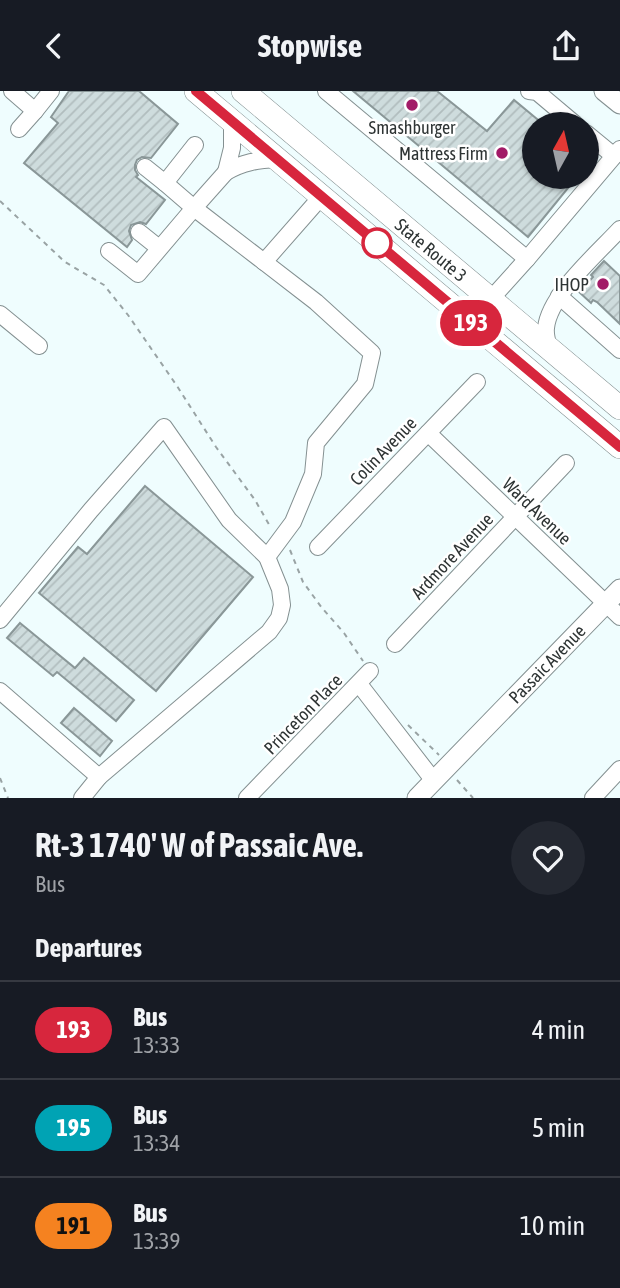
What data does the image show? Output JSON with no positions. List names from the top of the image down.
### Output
{
  "streets": {
    "highway": ["State Route 3"],
    "main road": ["Passaic Avenue"],
    "street": [
      "Colin Avenue",
      "Ward Avenue",
      "Ardmore Avenue",
      "Princeton Place"
    ]
  },
  "crossings": [
    ["Colin Avenue", "Ward Avenue"],
    ["Ward Avenue", "Ardmore Avenue"],
    ["Ward Avenue", "Passaic Avenue"],
    ["Passaic Avenue", "Princeton Place"]
  ],
  "places": ["Smashburger", "Mattress Firm", "IHOP"],
  "lines": ["bus line 193"],
  "north": "top",
  "page": {
    "header": "Stopwise",
    "on_map": "193",
    "heading": [
      ["Rt-3 1740' W of Passaic Ave.", "Bus"],
      "Departures"
    ],
    "list": [
      {
        "mark": "193",
        "name": "Bus",
        "note": "13:33",
        "value": "4 min"
      },
      {
        "mark": "195",
        "name": "Bus",
        "note": "13:34",
        "value": "5 min"
      },
      {
        "mark": "191",
        "name": "Bus",
        "note": "13:39",
        "value": "10 min"
      }
    ]
  }
}
